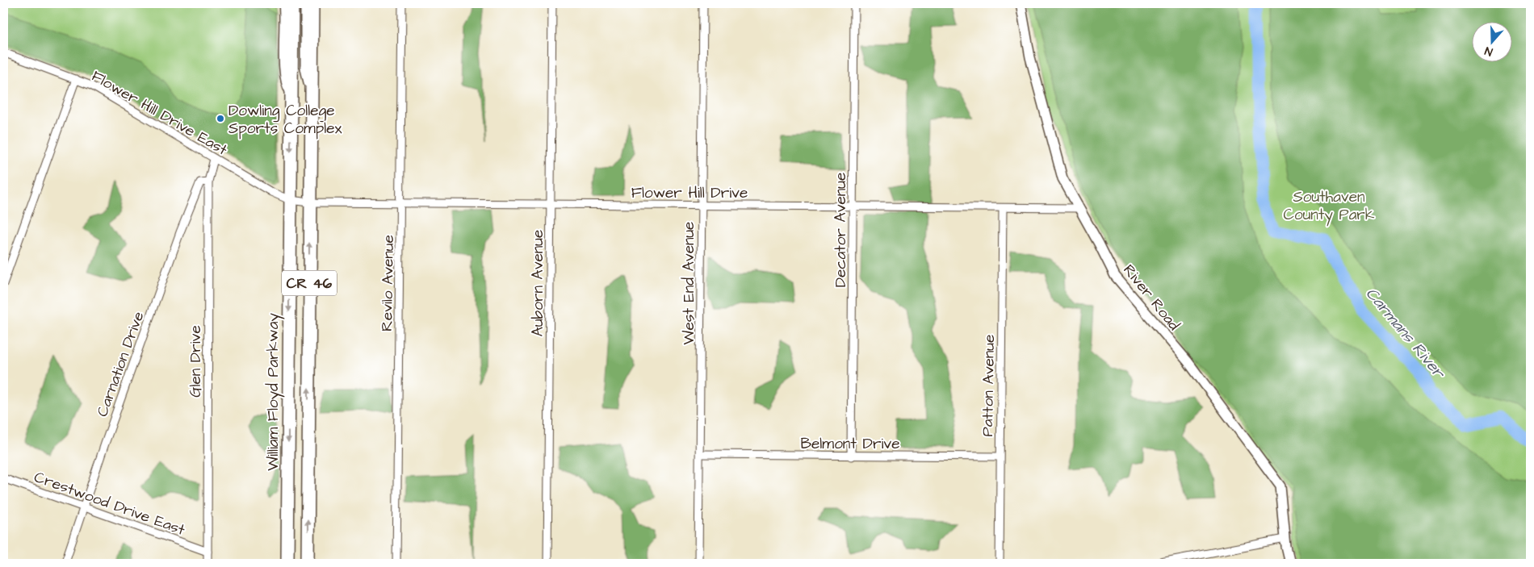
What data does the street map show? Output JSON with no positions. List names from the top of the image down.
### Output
{
  "streets": {
    "highway": ["CR 46", "William Floyd Parkway"],
    "street": [
      "Flower Hill Drive East",
      "Flower Hill Drive",
      "Decator Avenue",
      "Revilo Avenue",
      "Auborn Avenue",
      "West End Avenue",
      "River Road",
      "Glen Drive",
      "Carnation Drive",
      "Patton Avenue",
      "Belmont Drive",
      "Crestwood Drive East"
    ]
  },
  "crossings": [
    ["Flower Hill Drive East", "Flower Hill Drive"],
    ["Flower Hill Drive East", "Glen Drive"],
    ["Flower Hill Drive East", "William Floyd Parkway"],
    ["Flower Hill Drive", "Decator Avenue"],
    ["Flower Hill Drive", "Revilo Avenue"],
    ["Flower Hill Drive", "Auborn Avenue"],
    ["Flower Hill Drive", "West End Avenue"],
    ["Flower Hill Drive", "River Road"],
    ["Flower Hill Drive", "Patton Avenue"],
    ["Flower Hill Drive", "William Floyd Parkway"],
    ["Decator Avenue", "Belmont Drive"],
    ["West End Avenue", "Belmont Drive"],
    ["Glen Drive", "Carnation Drive"],
    ["Glen Drive", "Crestwood Drive East"],
    ["Carnation Drive", "Crestwood Drive East"],
    ["Patton Avenue", "Belmont Drive"]
  ],
  "water": ["Carmans River"],
  "parks": ["Southaven County Park"],
  "places": ["Dowling College Sports Complex"],
  "north": "bottom"
}
